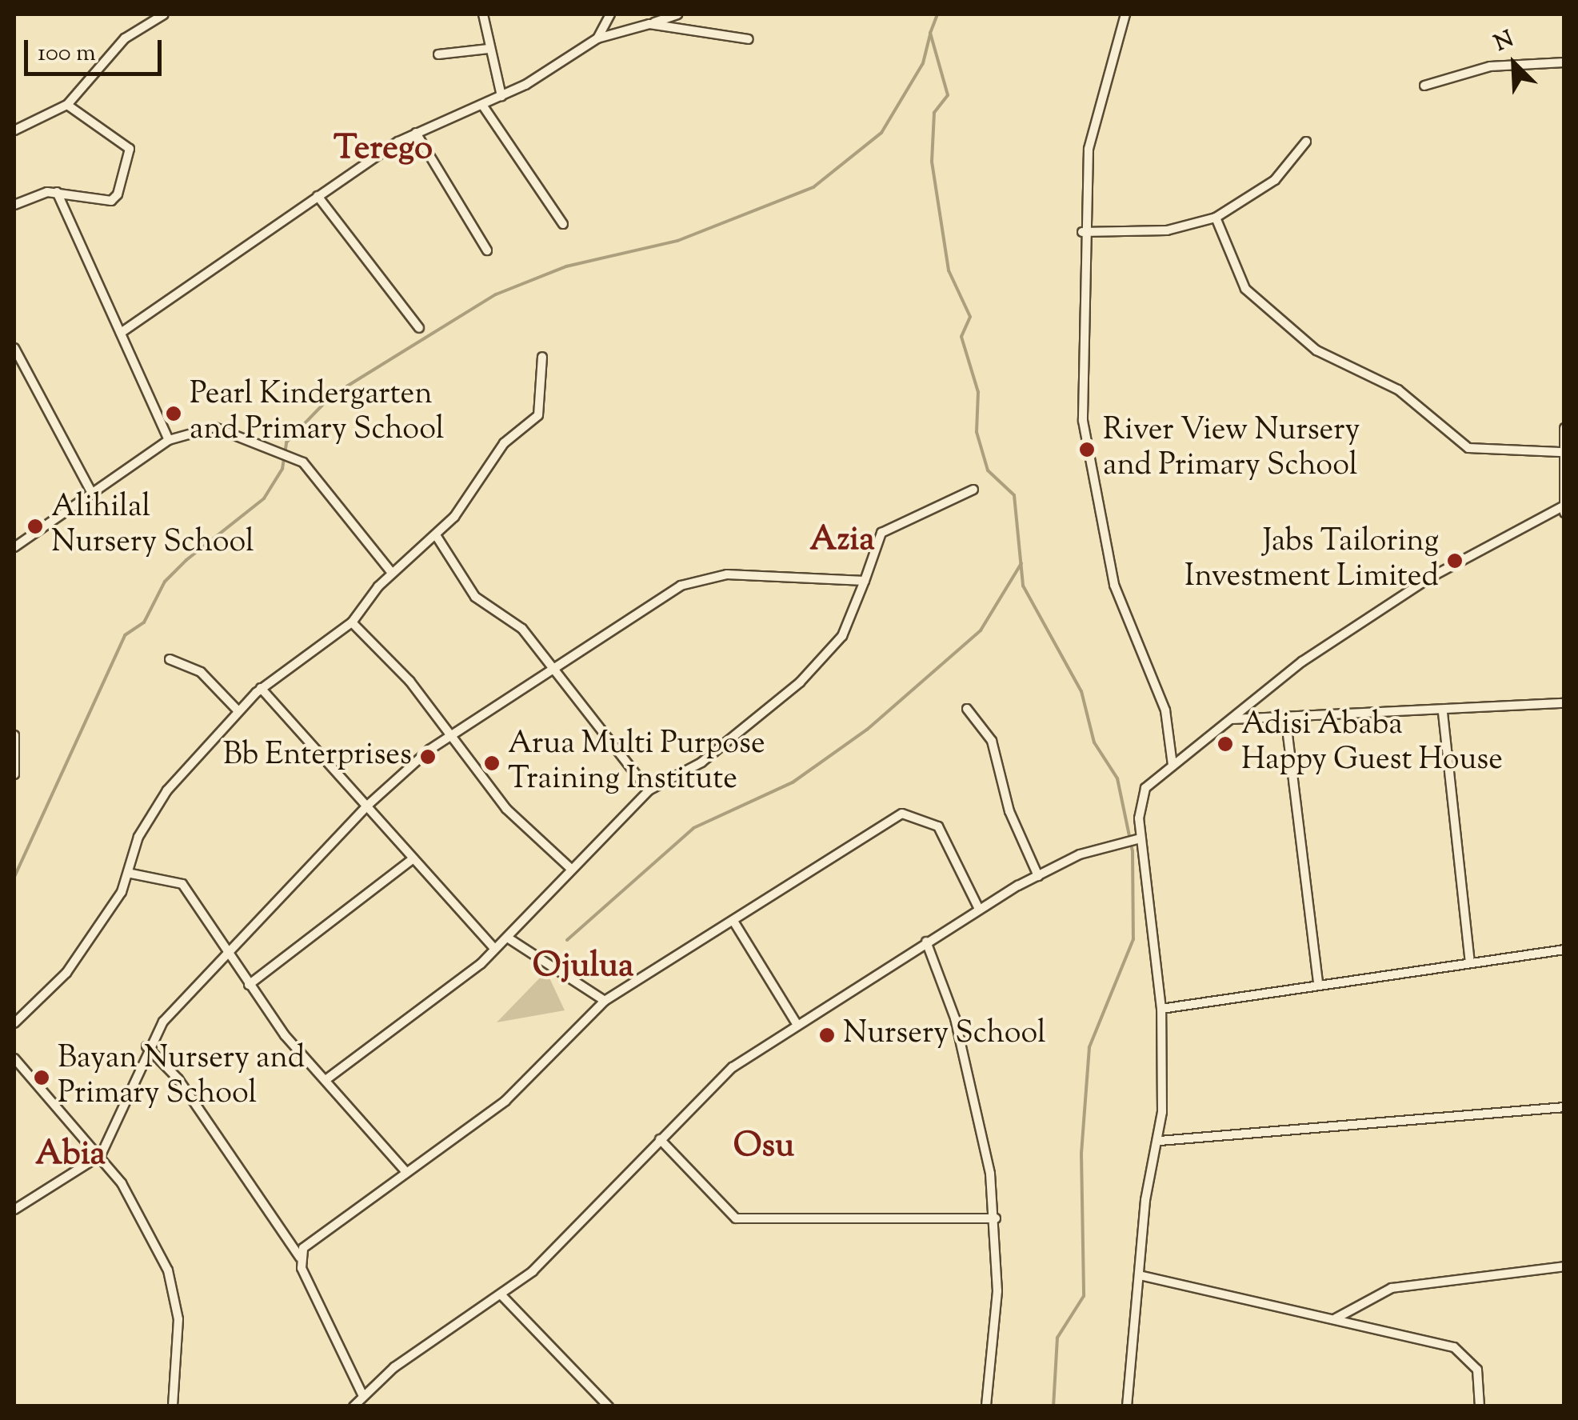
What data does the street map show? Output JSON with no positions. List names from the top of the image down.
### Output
{
  "districts": [
    "Terego",
    "Azia",
    "Ojulua",
    "Osu",
    "Abia"
  ],
  "places": [
    "Pearl Kindergarten and Primary School",
    "River View Nursery and Primary School",
    "Alihilal Nursery School",
    "Jabs Tailoring Investment Limited",
    "Adisi Ababa Happy Guest House",
    "Bb Enterprises",
    "Arua Multi Purpose Training Institute",
    "Nursery School",
    "Bayan Nursery and Primary School"
  ],
  "scale_bar": "100 m",
  "north": "top left"
}
